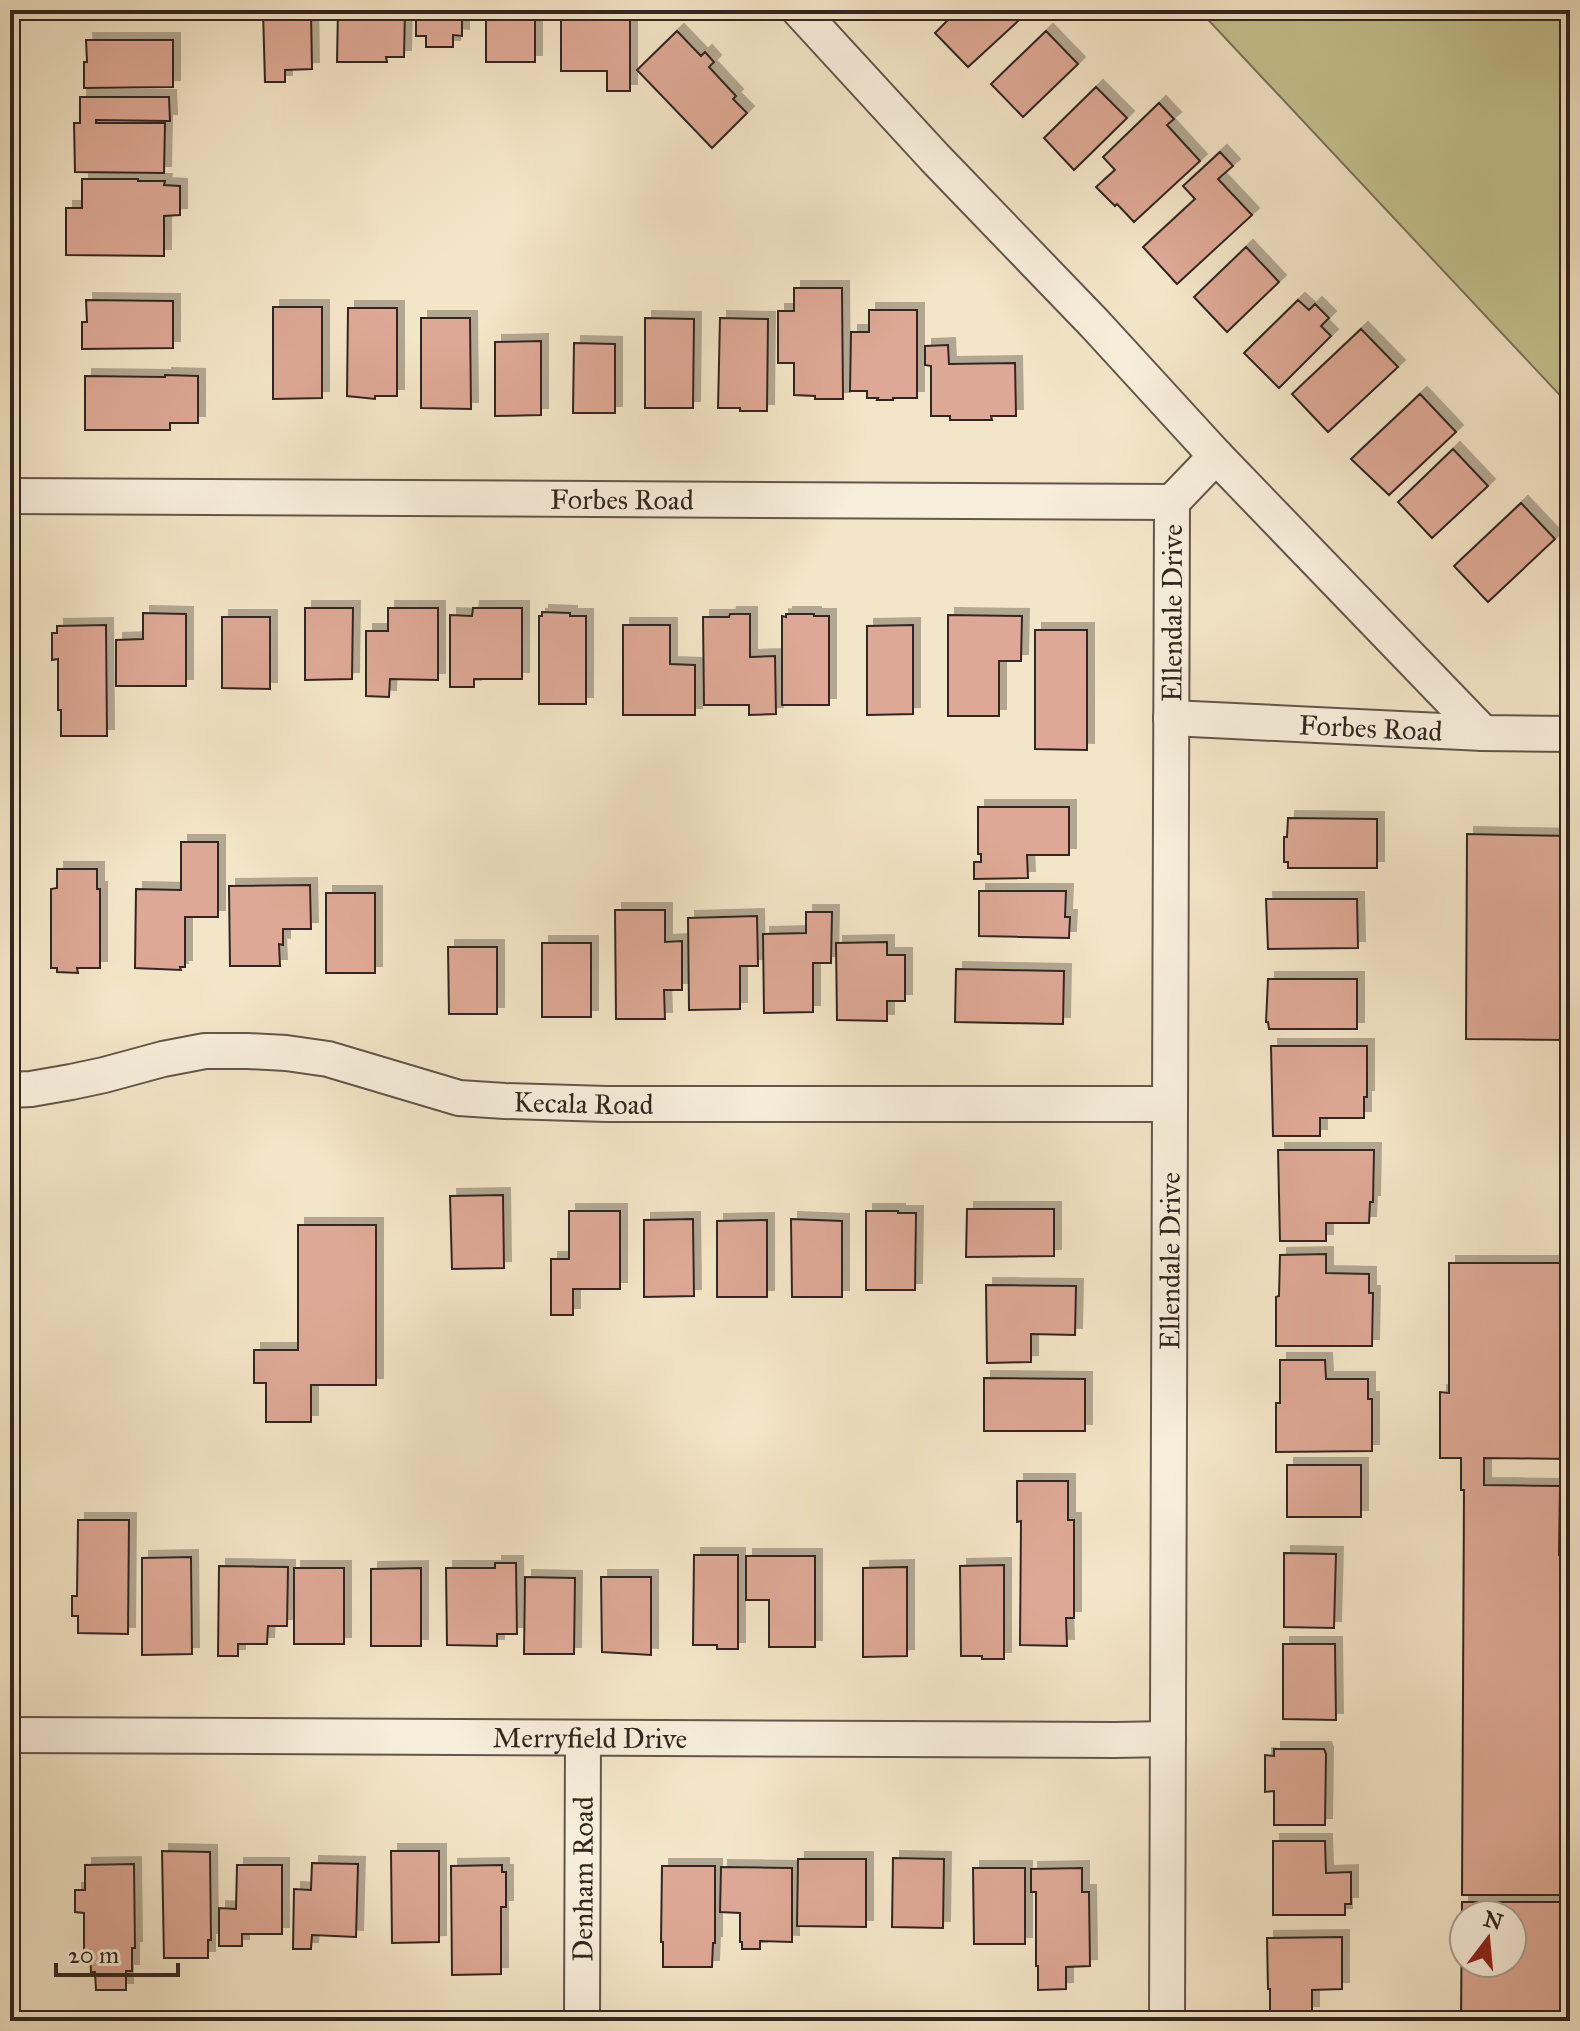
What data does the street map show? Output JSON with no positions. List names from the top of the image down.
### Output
{
  "streets": {
    "street": [
      "Forbes Road",
      "Ellendale Drive",
      "Kecala Road",
      "Merryfield Drive",
      "Denham Road"
    ]
  },
  "crossings": [
    ["Forbes Road", "Ellendale Drive"],
    ["Ellendale Drive", "Kecala Road"],
    ["Ellendale Drive", "Merryfield Drive"],
    ["Merryfield Drive", "Denham Road"]
  ],
  "scale_bar": "20 m",
  "north": "top"
}
